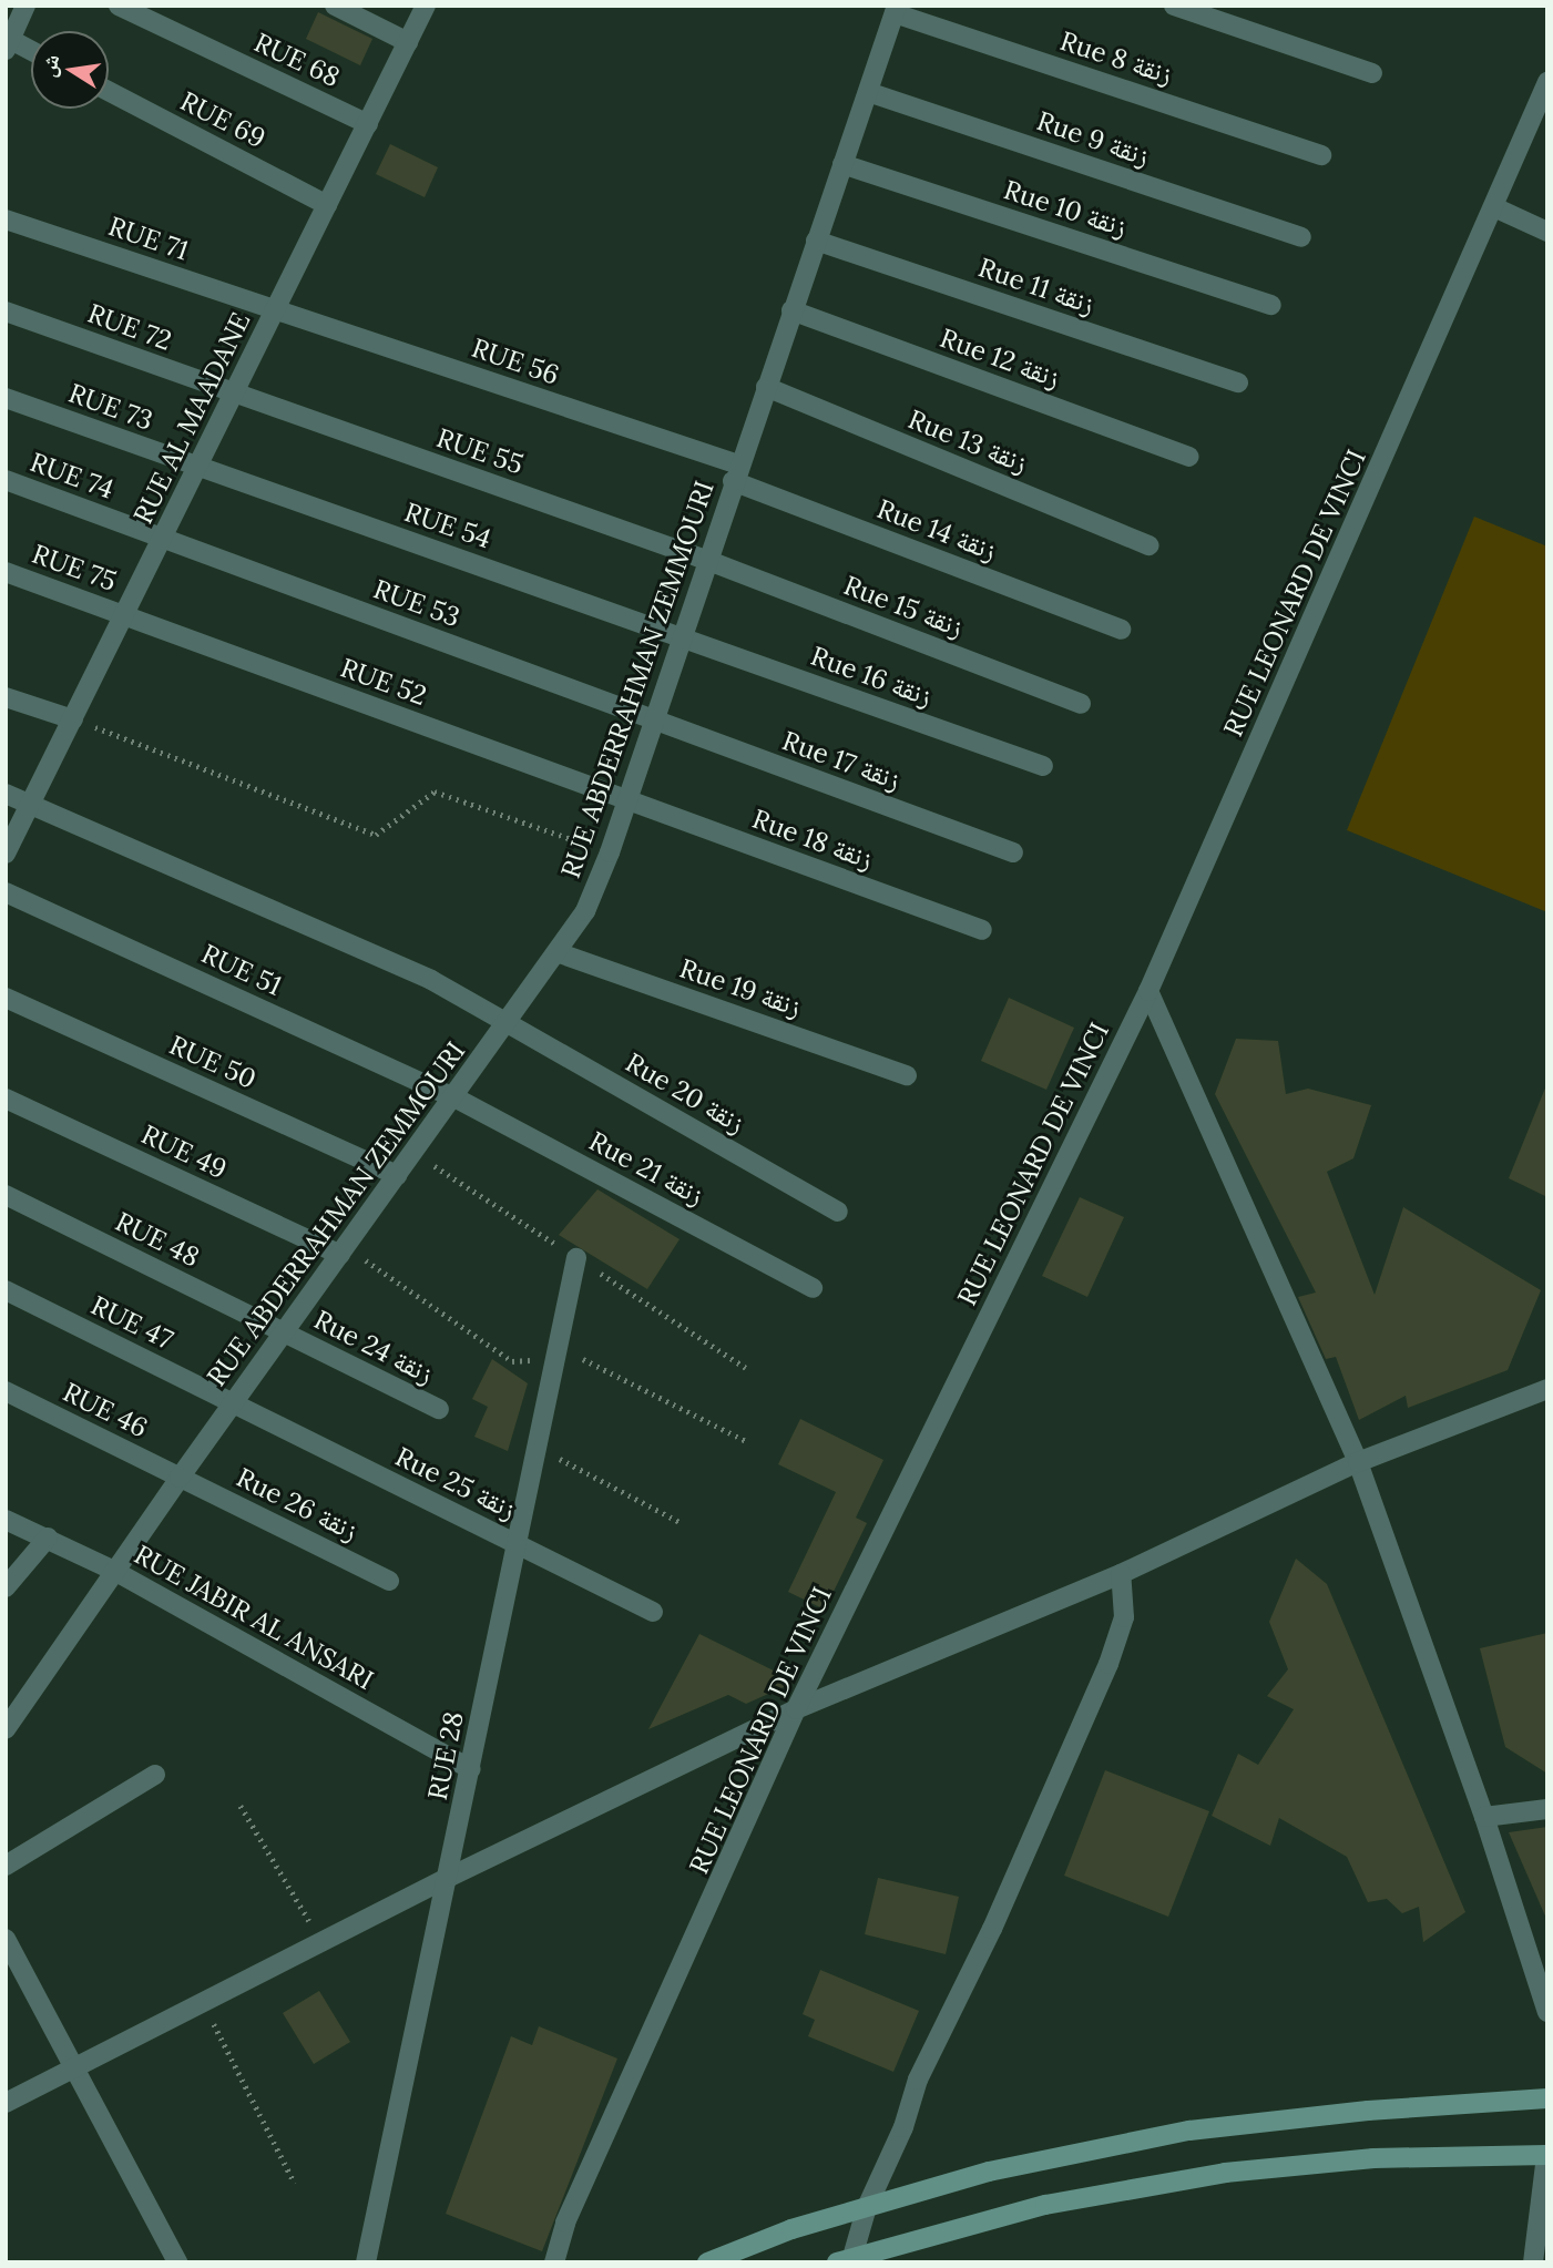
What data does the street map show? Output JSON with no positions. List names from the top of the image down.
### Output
{
  "streets": {
    "street": [
      "Rue 8 زنقة",
      "RUE 68",
      "RUE 69",
      "Rue 9 زنقة",
      "Rue 10 زنقة",
      "RUE 71",
      "Rue 11 زنقة",
      "RUE 72",
      "Rue 12 زنقة",
      "RUE 56",
      "RUE 73",
      "RUE AL MAADANE",
      "Rue 13 زنقة",
      "RUE 55",
      "RUE 74",
      "RUE 54",
      "Rue 14 زنقة",
      "RUE 75",
      "RUE LEONARD DE VINCI",
      "RUE 53",
      "Rue 15 زنقة",
      "Rue 16 زنقة",
      "RUE ABDERRAHMAN ZEMMOURI",
      "RUE 52",
      "Rue 17 زنقة",
      "Rue 18 زنقة",
      "RUE 51",
      "Rue 19 زنقة",
      "RUE 50",
      "Rue 20 زنقة",
      "RUE 49",
      "Rue 21 زنقة",
      "RUE 48",
      "RUE 47",
      "Rue 24 زنقة",
      "RUE 46",
      "Rue 25 زنقة",
      "Rue 26 زنقة",
      "RUE JABIR AL ANSARI",
      "RUE 28"
    ]
  },
  "crossings": [
    ["Rue 8 زنقة", "RUE ABDERRAHMAN ZEMMOURI"],
    ["RUE 68", "RUE AL MAADANE"],
    ["RUE 69", "RUE AL MAADANE"],
    ["Rue 9 زنقة", "RUE ABDERRAHMAN ZEMMOURI"],
    ["Rue 10 زنقة", "RUE ABDERRAHMAN ZEMMOURI"],
    ["RUE 71", "RUE 56"],
    ["RUE 71", "RUE AL MAADANE"],
    ["Rue 11 زنقة", "RUE ABDERRAHMAN ZEMMOURI"],
    ["RUE 72", "RUE AL MAADANE"],
    ["RUE 72", "RUE 55"],
    ["Rue 12 زنقة", "RUE ABDERRAHMAN ZEMMOURI"],
    ["RUE 56", "RUE AL MAADANE"],
    ["RUE 56", "Rue 14 زنقة"],
    ["RUE 56", "RUE ABDERRAHMAN ZEMMOURI"],
    ["RUE 73", "RUE AL MAADANE"],
    ["RUE 73", "RUE 54"],
    ["RUE AL MAADANE", "RUE 55"],
    ["RUE AL MAADANE", "RUE 74"],
    ["RUE AL MAADANE", "RUE 54"],
    ["RUE AL MAADANE", "RUE 75"],
    ["RUE AL MAADANE", "RUE 53"],
    ["RUE AL MAADANE", "RUE 52"],
    ["RUE AL MAADANE", "Rue 20 زنقة"],
    ["Rue 13 زنقة", "RUE ABDERRAHMAN ZEMMOURI"],
    ["RUE 55", "Rue 15 زنقة"],
    ["RUE 55", "RUE ABDERRAHMAN ZEMMOURI"],
    ["RUE 74", "RUE 53"],
    ["RUE 54", "Rue 16 زنقة"],
    ["RUE 54", "RUE ABDERRAHMAN ZEMMOURI"],
    ["Rue 14 زنقة", "RUE ABDERRAHMAN ZEMMOURI"],
    ["RUE 75", "RUE 52"],
    ["RUE 53", "RUE ABDERRAHMAN ZEMMOURI"],
    ["RUE 53", "Rue 17 زنقة"],
    ["Rue 15 زنقة", "RUE ABDERRAHMAN ZEMMOURI"],
    ["Rue 16 زنقة", "RUE ABDERRAHMAN ZEMMOURI"],
    ["RUE ABDERRAHMAN ZEMMOURI", "RUE 52"],
    ["RUE ABDERRAHMAN ZEMMOURI", "Rue 17 زنقة"],
    ["RUE ABDERRAHMAN ZEMMOURI", "Rue 18 زنقة"],
    ["RUE ABDERRAHMAN ZEMMOURI", "RUE 51"],
    ["RUE ABDERRAHMAN ZEMMOURI", "Rue 19 زنقة"],
    ["RUE ABDERRAHMAN ZEMMOURI", "RUE 50"],
    ["RUE ABDERRAHMAN ZEMMOURI", "Rue 20 زنقة"],
    ["RUE ABDERRAHMAN ZEMMOURI", "RUE 49"],
    ["RUE ABDERRAHMAN ZEMMOURI", "Rue 21 زنقة"],
    ["RUE ABDERRAHMAN ZEMMOURI", "RUE 48"],
    ["RUE ABDERRAHMAN ZEMMOURI", "RUE 47"],
    ["RUE ABDERRAHMAN ZEMMOURI", "Rue 24 زنقة"],
    ["RUE ABDERRAHMAN ZEMMOURI", "RUE 46"],
    ["RUE ABDERRAHMAN ZEMMOURI", "Rue 25 زنقة"],
    ["RUE ABDERRAHMAN ZEMMOURI", "Rue 26 زنقة"],
    ["RUE ABDERRAHMAN ZEMMOURI", "RUE JABIR AL ANSARI"],
    ["RUE 52", "Rue 18 زنقة"],
    ["RUE 51", "Rue 21 زنقة"],
    ["RUE 48", "Rue 24 زنقة"],
    ["RUE 47", "Rue 25 زنقة"],
    ["RUE 46", "Rue 26 زنقة"],
    ["Rue 25 زنقة", "RUE 28"],
    ["RUE JABIR AL ANSARI", "RUE 28"]
  ],
  "north": "left"
}
